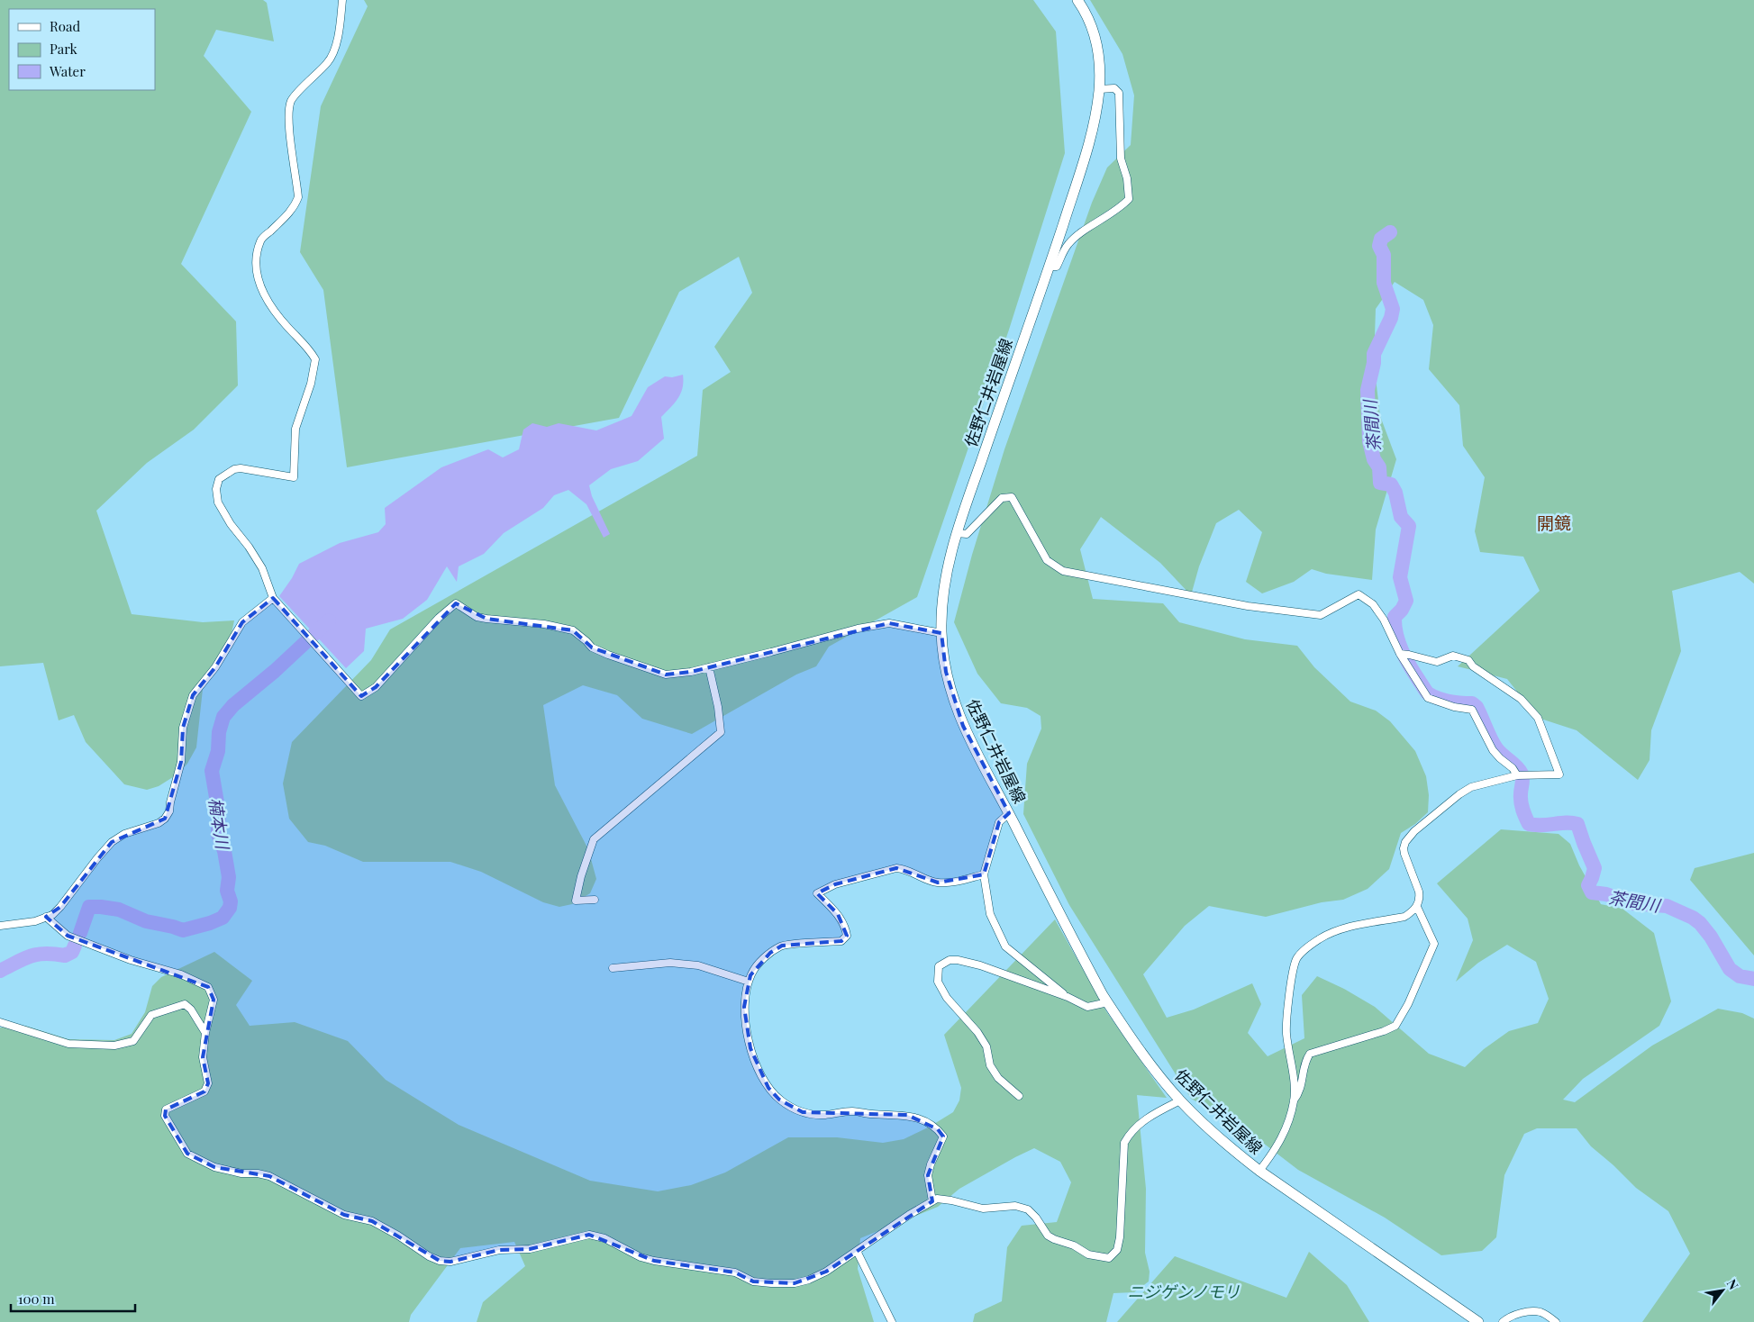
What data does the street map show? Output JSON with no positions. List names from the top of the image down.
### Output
{
  "streets": {
    "main road": ["佐野仁井岩屋線"]
  },
  "districts": ["開鏡"],
  "water": ["茶間川", "楠本川"],
  "parks": ["ニジゲンノモリ"],
  "legend": ["Road", "Park", "Water"],
  "scale_bar": "100 m",
  "north": "top right"
}
